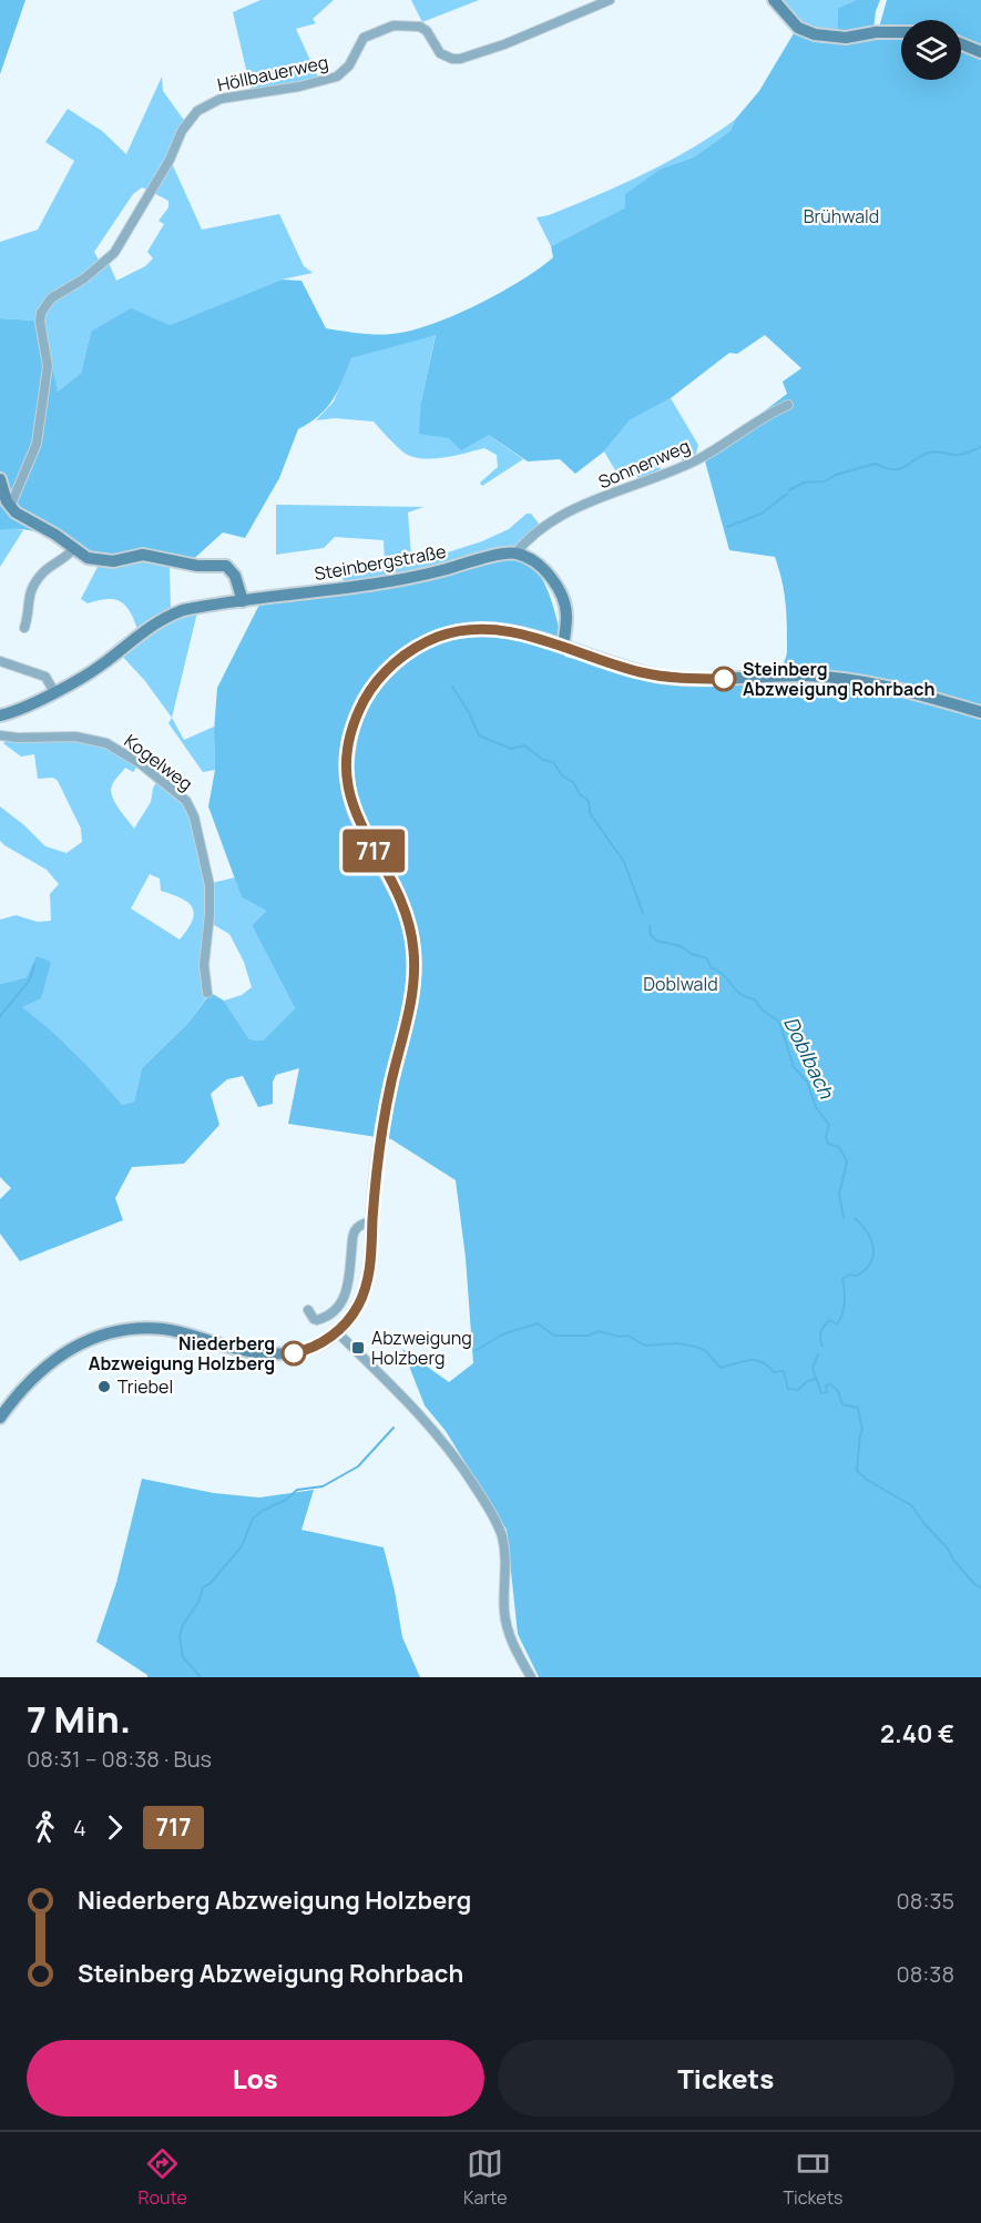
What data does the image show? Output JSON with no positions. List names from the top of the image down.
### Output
{
  "streets": {
    "main road": ["Steinbergstraße"],
    "street": ["Höllbauerweg", "Sonnenweg", "Kogelweg"]
  },
  "crossings": [
    ["Sonnenweg", "Steinbergstraße"]
  ],
  "water": ["Doblbach"],
  "parks": ["Brühwald", "Doblwald"],
  "places": {
    "other": ["Steinberg Abzweigung Rohrbach", "Niederberg Abzweigung Holzberg", "Triebel"],
    "transit": ["Abzweigung Holzberg"]
  },
  "lines": ["bus line 717"],
  "page": {
    "on_map": "717",
    "heading": ["7 Min.", "08:31 – 08:38 · Bus", "2.40 €"],
    "legs": ["4", "717"],
    "list": [
      {
        "name": "Niederberg Abzweigung Holzberg",
        "value": "08:35"
      },
      {
        "name": "Steinberg Abzweigung Rohrbach",
        "value": "08:38"
      }
    ],
    "buttons": ["Los", "Tickets"],
    "tabs": ["Route", "Karte", "Tickets"]
  }
}
